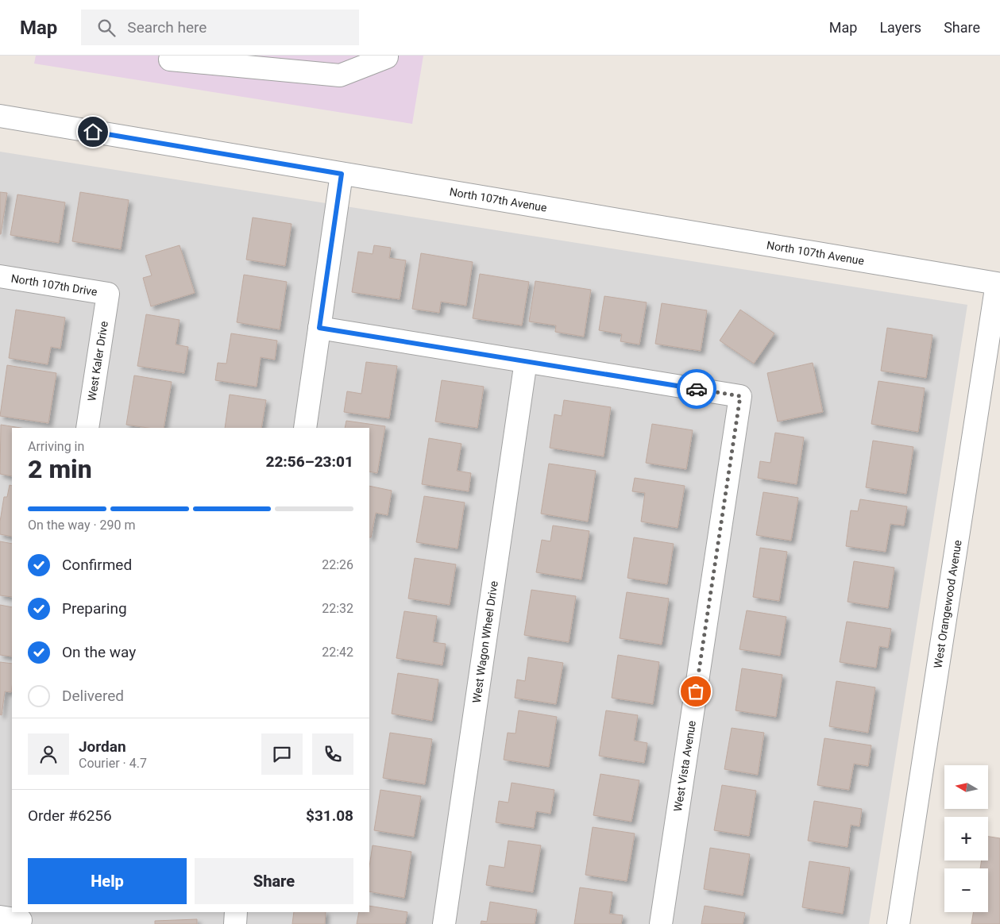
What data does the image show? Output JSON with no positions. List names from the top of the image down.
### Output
{
  "streets": {
    "street": [
      "North 107th Avenue",
      "North 107th Drive",
      "West Kaler Drive",
      "West Orangewood Avenue",
      "West Wagon Wheel Drive",
      "West Vista Avenue"
    ]
  },
  "crossings": [
    ["North 107th Avenue", "West Orangewood Avenue"],
    ["North 107th Drive", "West Kaler Drive"],
    ["West Wagon Wheel Drive", "West Vista Avenue"]
  ],
  "north": "left",
  "page": {
    "header": "Map",
    "search": "Search here",
    "nav": ["Map", "Layers", "Share"],
    "heading": ["2 min", "Arriving in", "22:56–23:01"],
    "panel": [
      "Jordan",
      "Courier · 4.7",
      "Order #6256",
      "$31.08"
    ],
    "bar": "On the way · 290 m",
    "list": [
      ["Confirmed", "22:26"],
      ["Preparing", "22:32"],
      ["On the way", "22:42"],
      "Delivered"
    ],
    "map_buttons": ["+", "−"],
    "buttons": ["Help", "Share"]
  }
}
